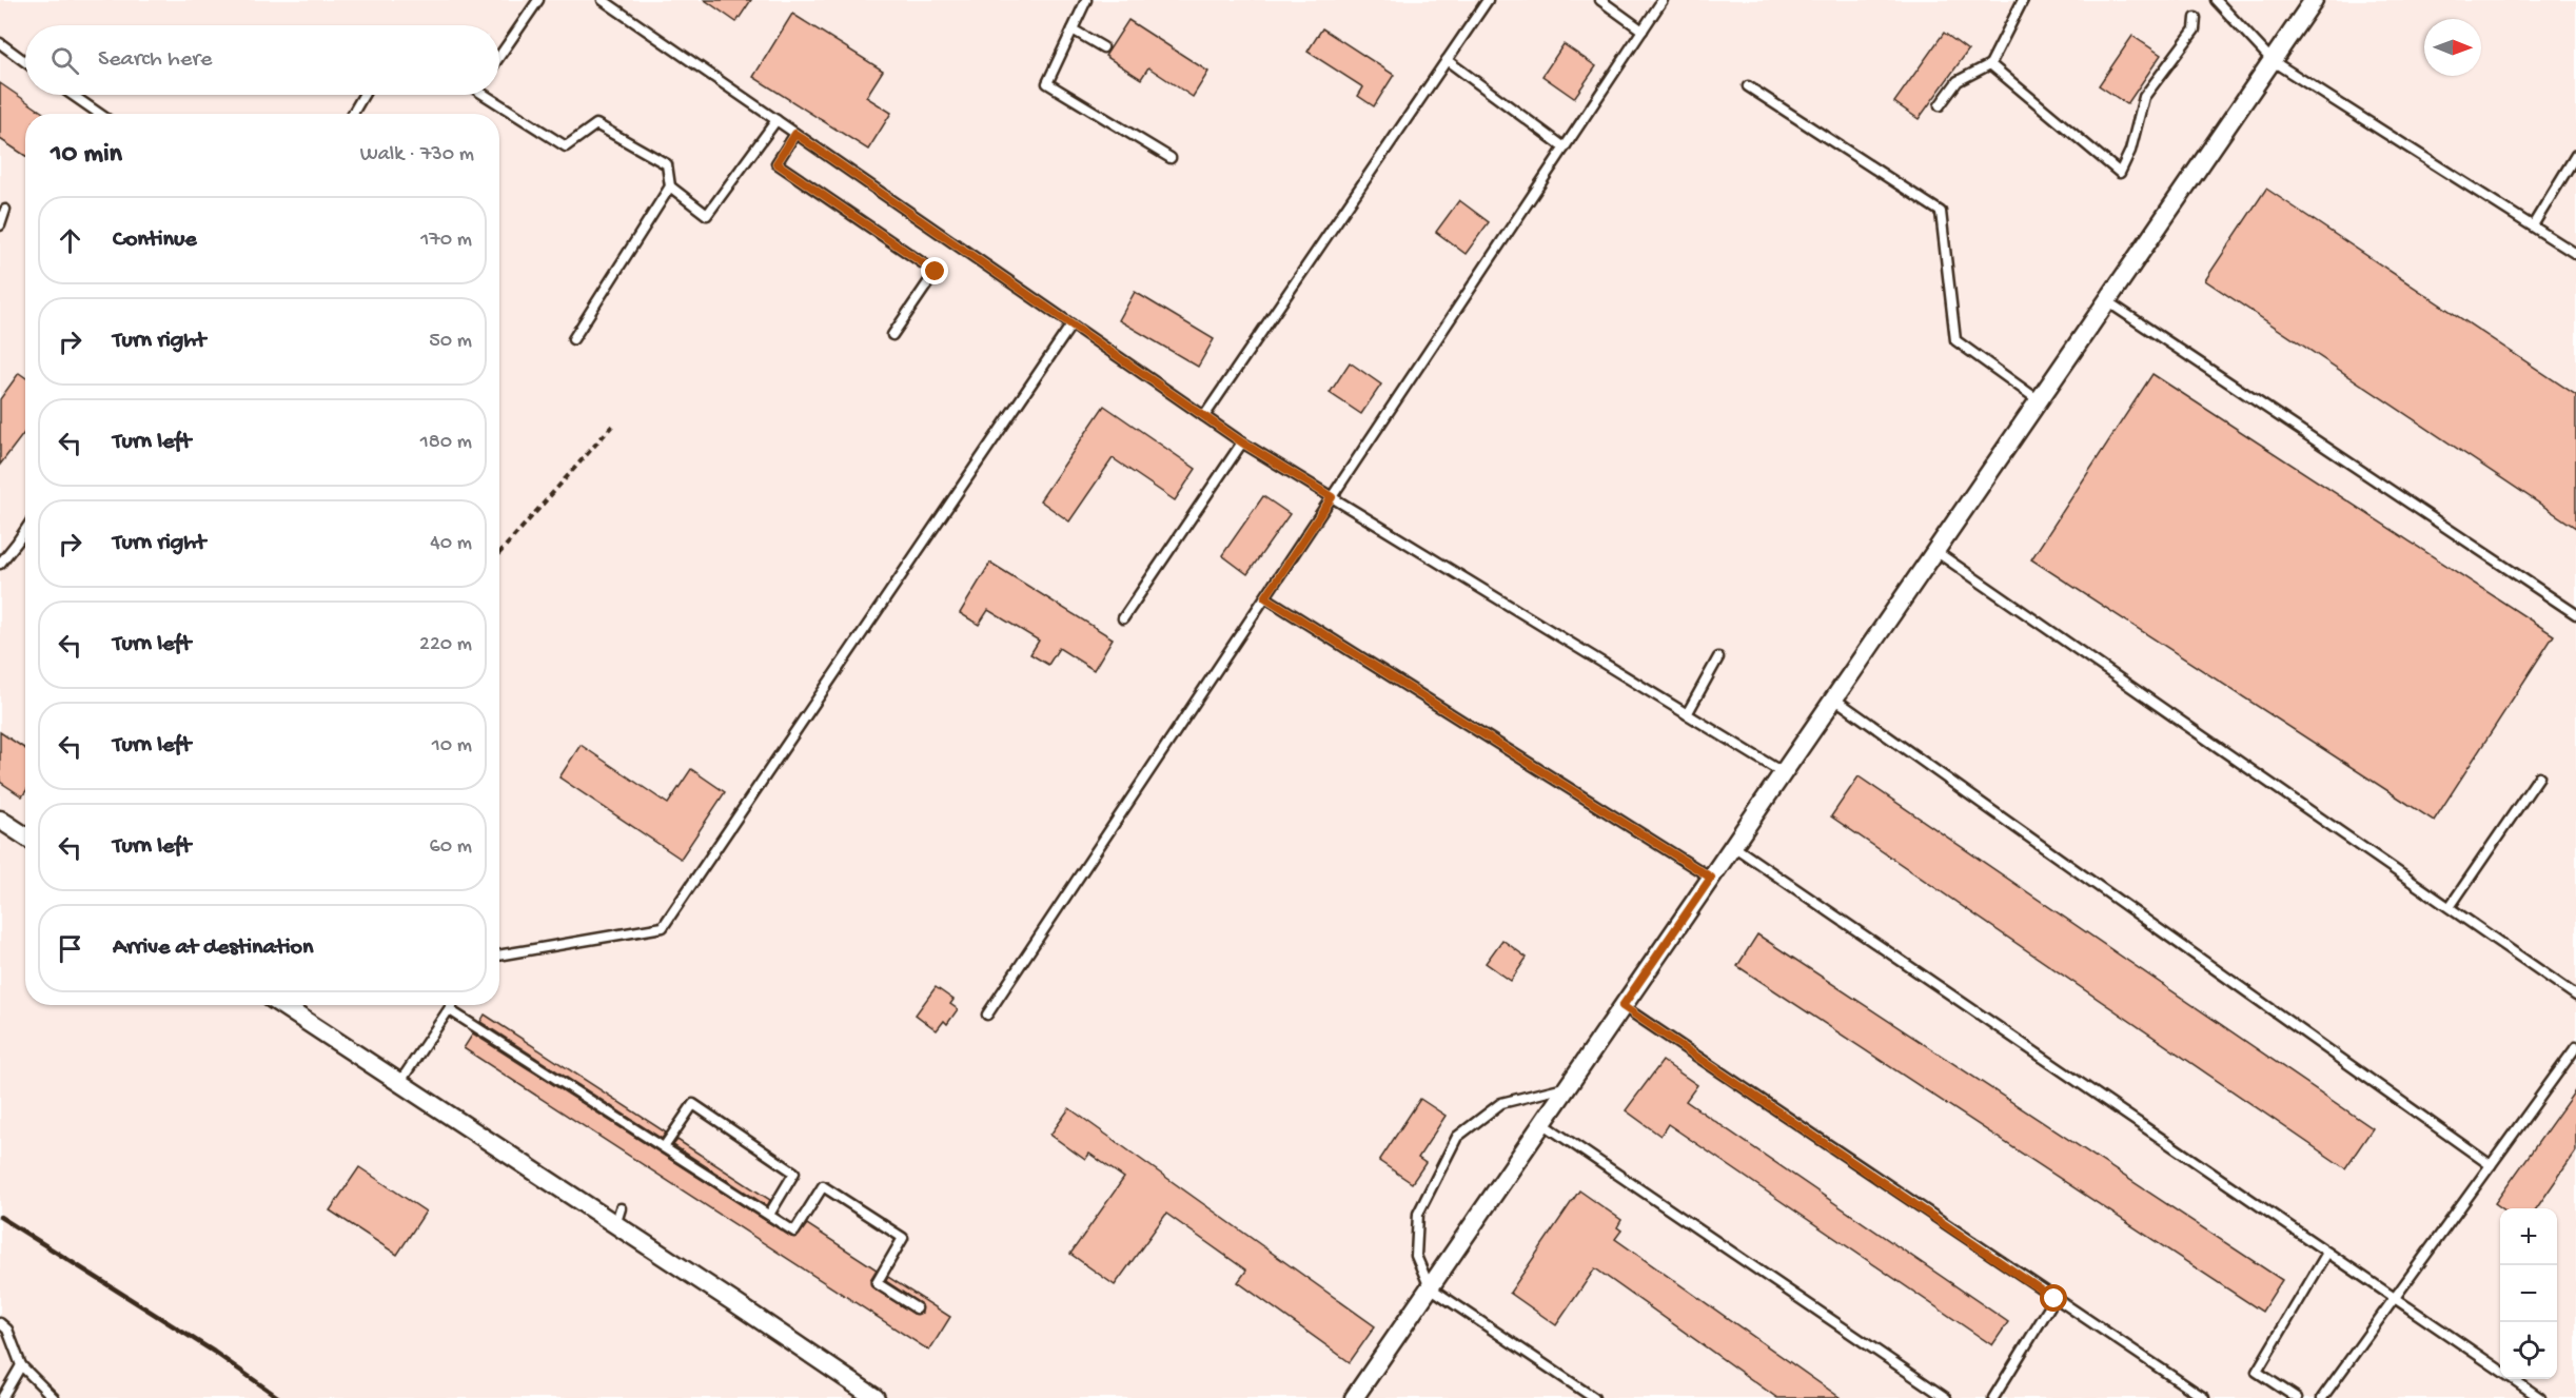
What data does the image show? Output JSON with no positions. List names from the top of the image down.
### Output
{
  "north": "right",
  "page": {
    "search": "Search here",
    "heading": ["10 min", "Walk · 730 m"],
    "list": [
      ["Continue", "170 m"],
      ["Turn right", "50 m"],
      ["Turn left", "180 m"],
      ["Turn right", "40 m"],
      ["Turn left", "220 m"],
      ["Turn left", "10 m"],
      ["Turn left", "60 m"],
      "Arrive at destination"
    ],
    "map_buttons": ["+", "−"]
  }
}
